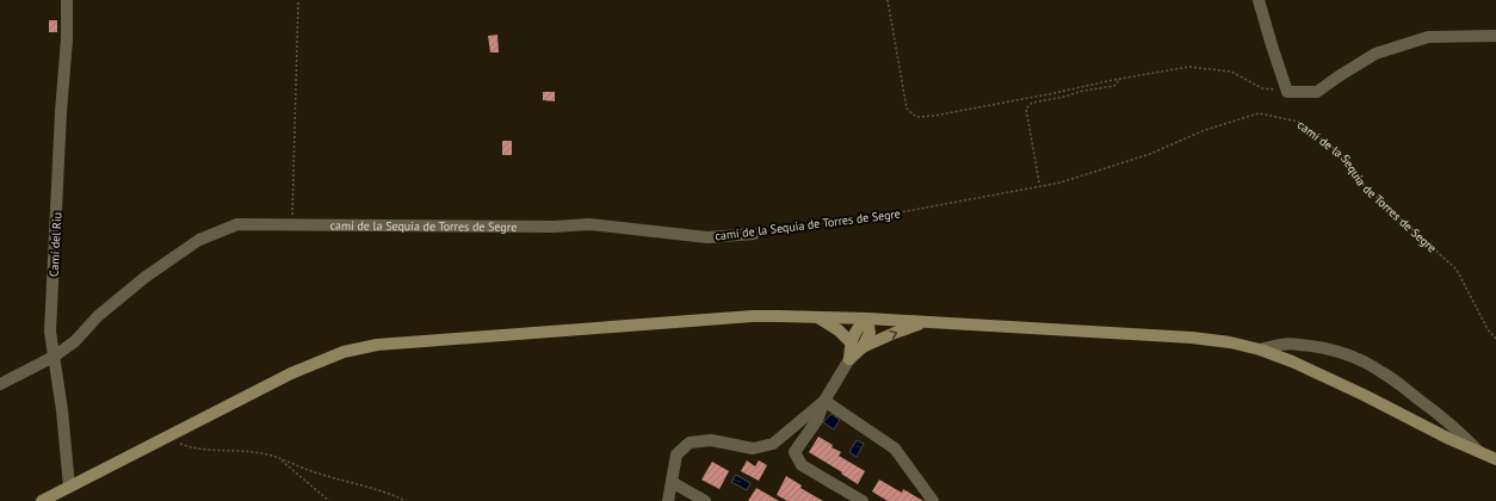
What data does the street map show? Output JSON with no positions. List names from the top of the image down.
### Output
{
  "streets": {
    "street": ["camí de la Sequia de Torres de Segre", "Camí del Riu"]
  },
  "crossings": [
    ["camí de la Sequia de Torres de Segre", "Camí del Riu"]
  ]
}
